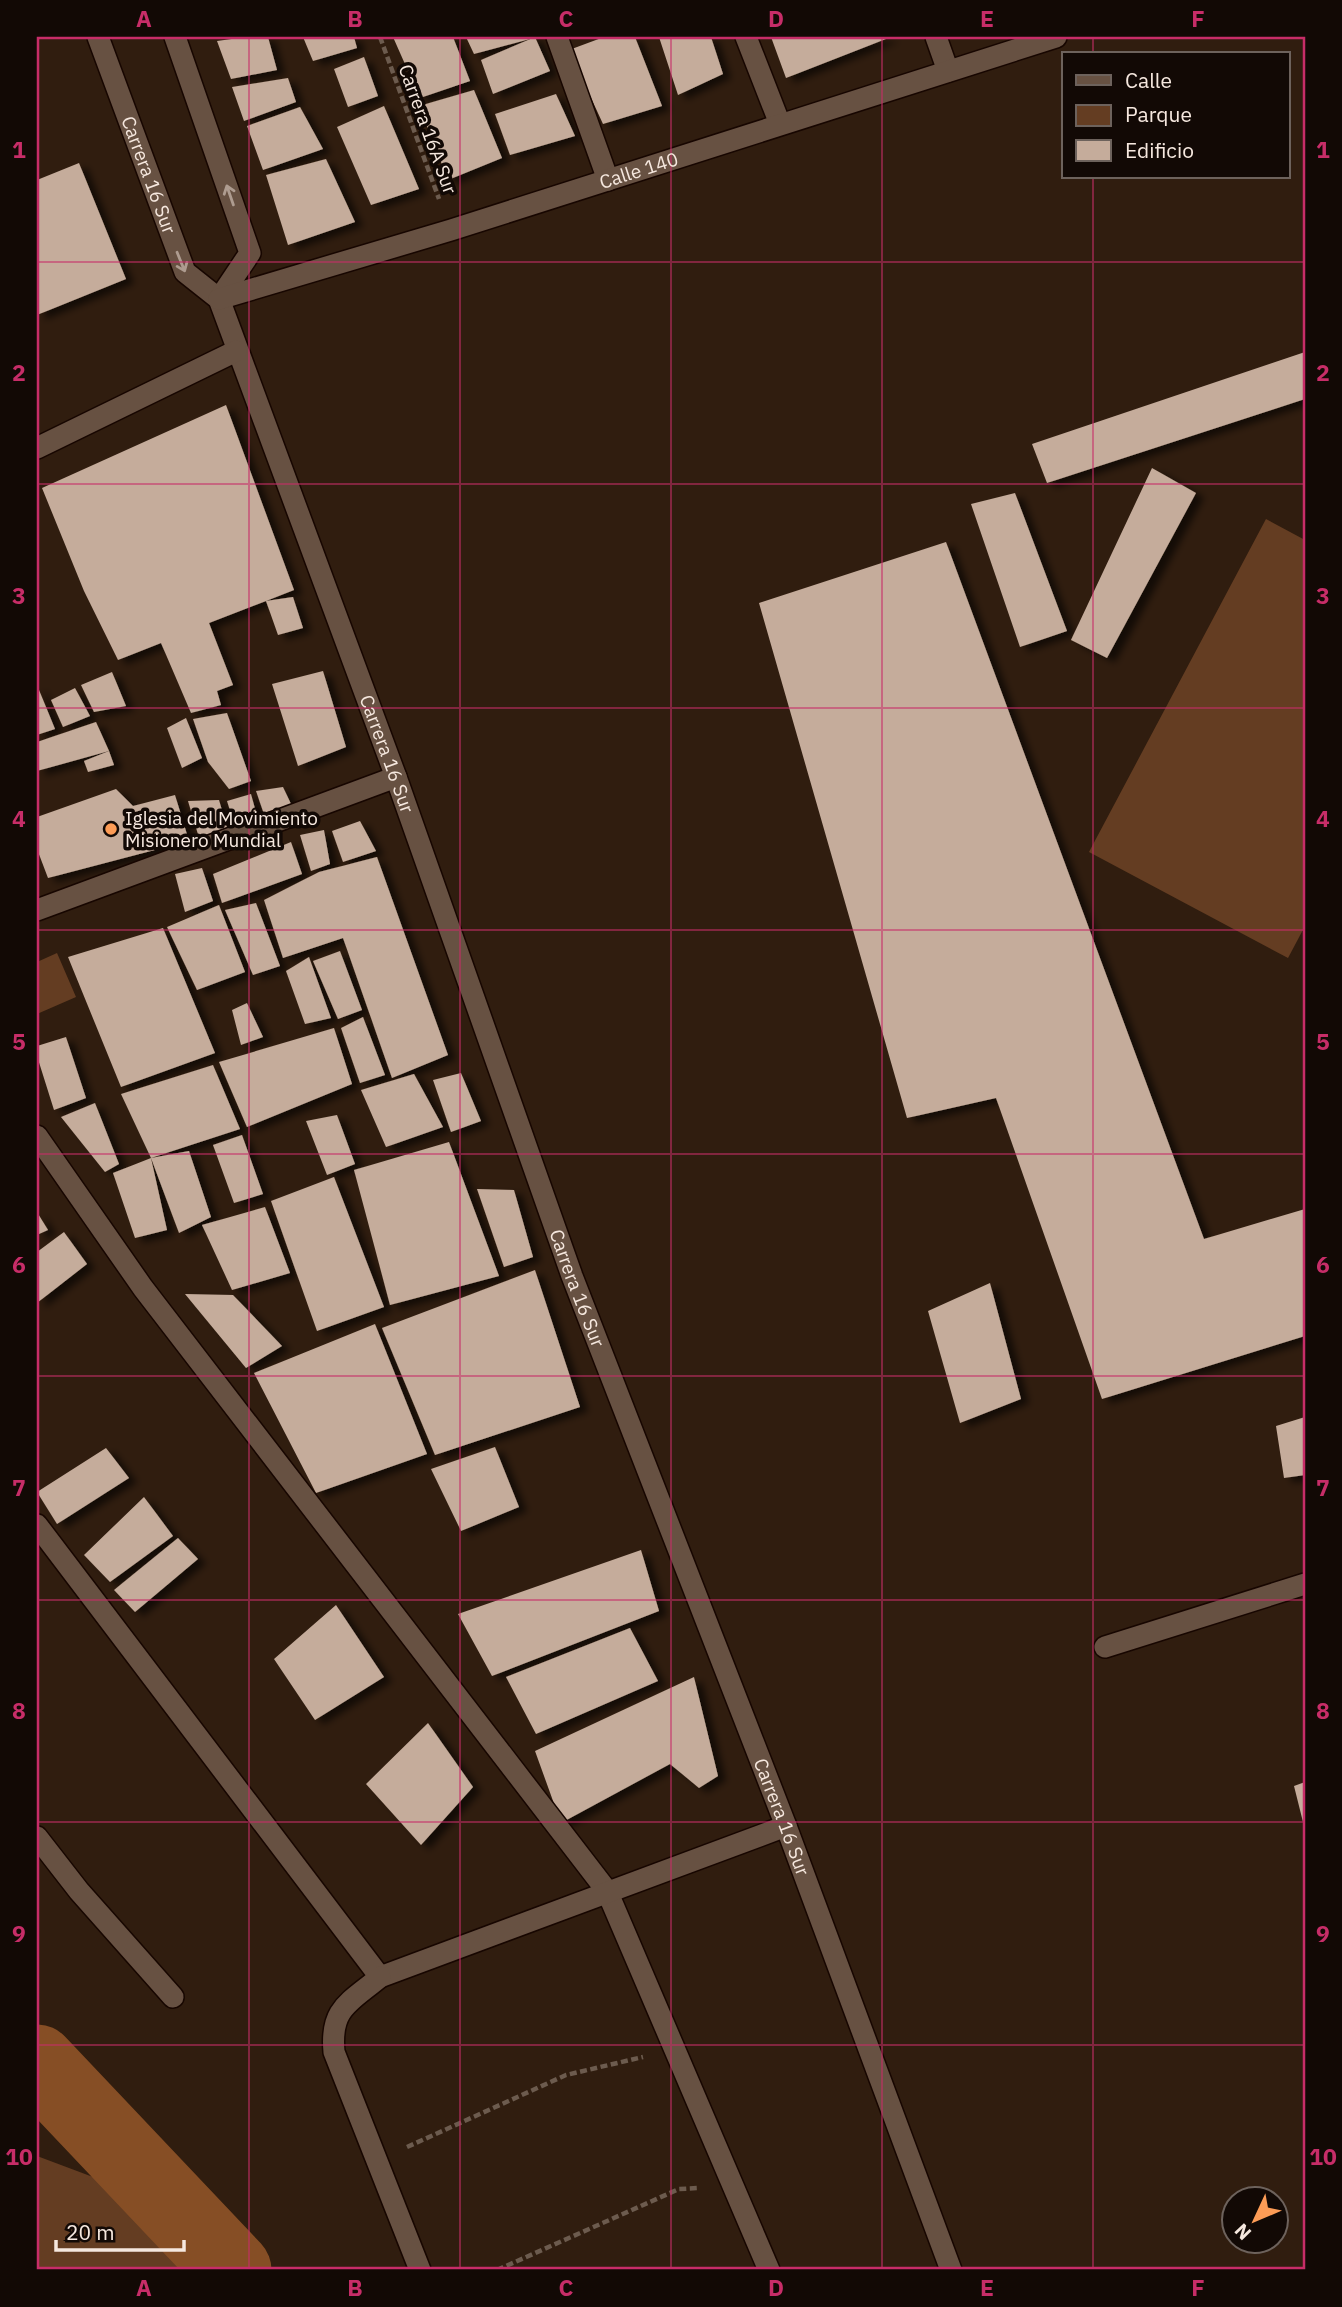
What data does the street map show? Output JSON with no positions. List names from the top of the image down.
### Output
{
  "streets": {
    "street": ["Calle 140", "Carrera 16 Sur"],
    "path": ["Carrera 16A Sur"]
  },
  "crossings": [
    ["Carrera 16A Sur", "Calle 140"],
    ["Calle 140", "Carrera 16 Sur"]
  ],
  "places": ["Iglesia del Movimiento Misionero Mundial"],
  "legend": ["Calle", "Parque", "Edificio"],
  "scale_bar": "20 m",
  "north": "bottom left",
  "grid": {
    "columns": [
      "A",
      "B",
      "C",
      "D",
      "E",
      "F"
    ],
    "rows": [
      "1",
      "2",
      "3",
      "4",
      "5",
      "6",
      "7",
      "8",
      "9",
      "10"
    ]
  }
}
